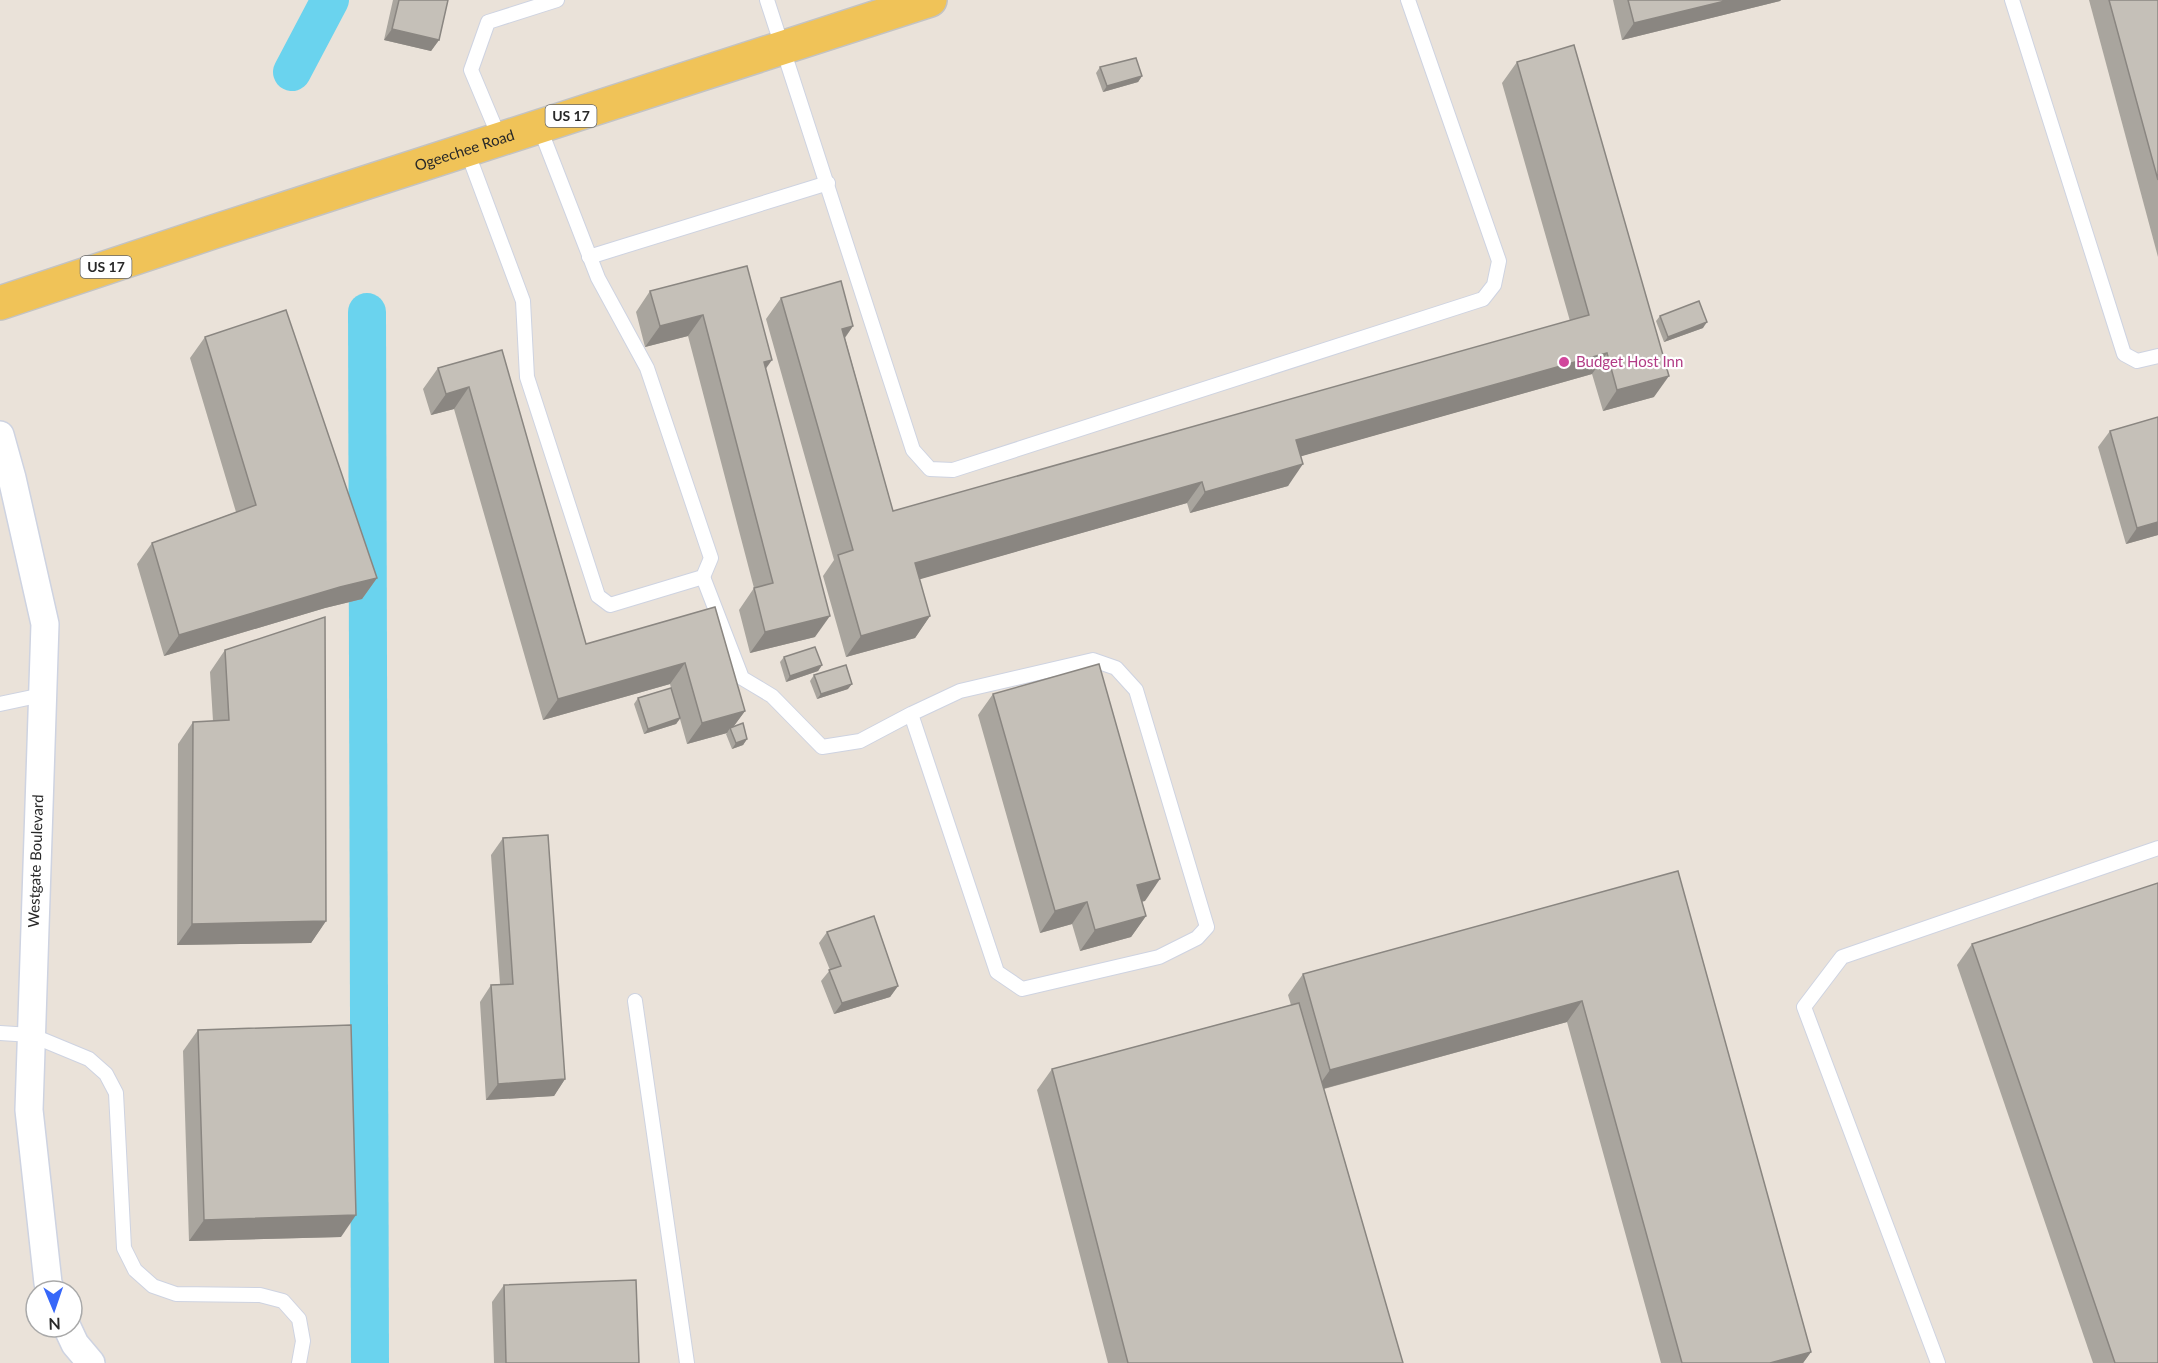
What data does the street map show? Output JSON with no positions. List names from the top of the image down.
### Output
{
  "streets": {
    "main road": ["US 17", "Ogeechee Road"],
    "street": ["Westgate Boulevard"]
  },
  "places": ["Budget Host Inn"],
  "north": "bottom"
}
